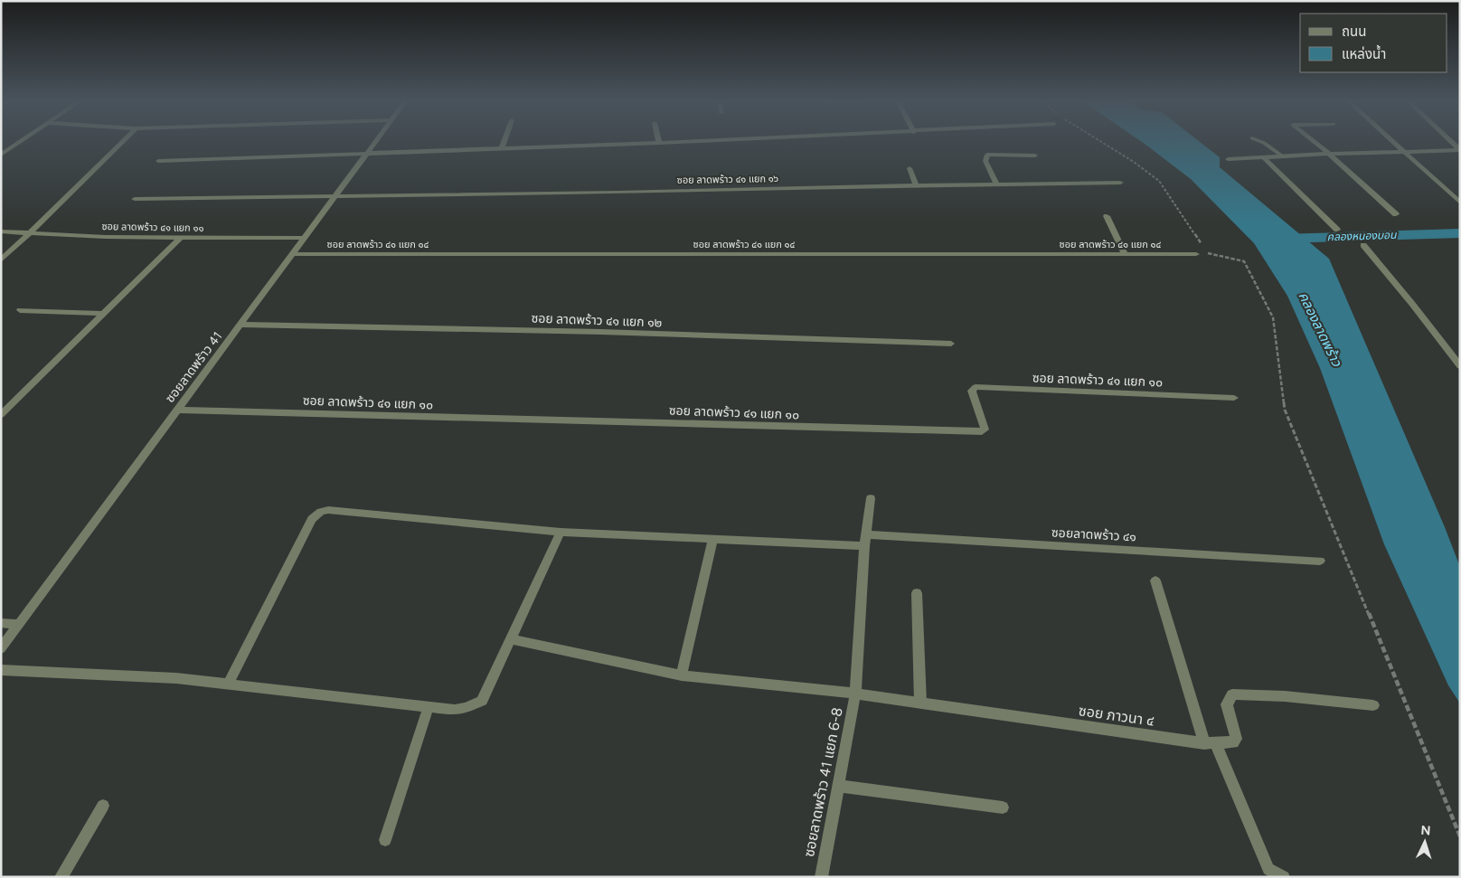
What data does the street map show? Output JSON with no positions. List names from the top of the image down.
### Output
{
  "streets": {
    "street": [
      "ซอย ลาดพร้าว ๔๑ แยก ๑๖",
      "ซอย ลาดพร้าว ๔๑ แยก ๑๑",
      "ซอย ลาดพร้าว ๔๑ แยก ๑๔",
      "ซอย ลาดพร้าว ๔๑ แยก ๑๒",
      "ซอยลาดพร้าว 41",
      "ซอย ลาดพร้าว ๔๑ แยก ๑๐",
      "ซอยลาดพร้าว ๔๑",
      "ซอย ภาวนา ๔",
      "ซอยลาดพร้าว 41 แยก 6-8"
    ]
  },
  "crossings": [
    ["ซอย ลาดพร้าว ๔๑ แยก ๑๖", "ซอยลาดพร้าว 41"],
    ["ซอย ลาดพร้าว ๔๑ แยก ๑๑", "ซอยลาดพร้าว 41"],
    ["ซอย ลาดพร้าว ๔๑ แยก ๑๔", "ซอยลาดพร้าว 41"],
    ["ซอย ลาดพร้าว ๔๑ แยก ๑๒", "ซอยลาดพร้าว 41"],
    ["ซอยลาดพร้าว 41", "ซอย ลาดพร้าว ๔๑ แยก ๑๐"],
    ["ซอยลาดพร้าว ๔๑", "ซอยลาดพร้าว 41 แยก 6-8"],
    ["ซอย ภาวนา ๔", "ซอยลาดพร้าว 41 แยก 6-8"]
  ],
  "water": ["คลองหนองบอน", "คลองลาดพร้าว"],
  "legend": ["ถนน", "แหล่งน้ำ"],
  "north": "top"
}
